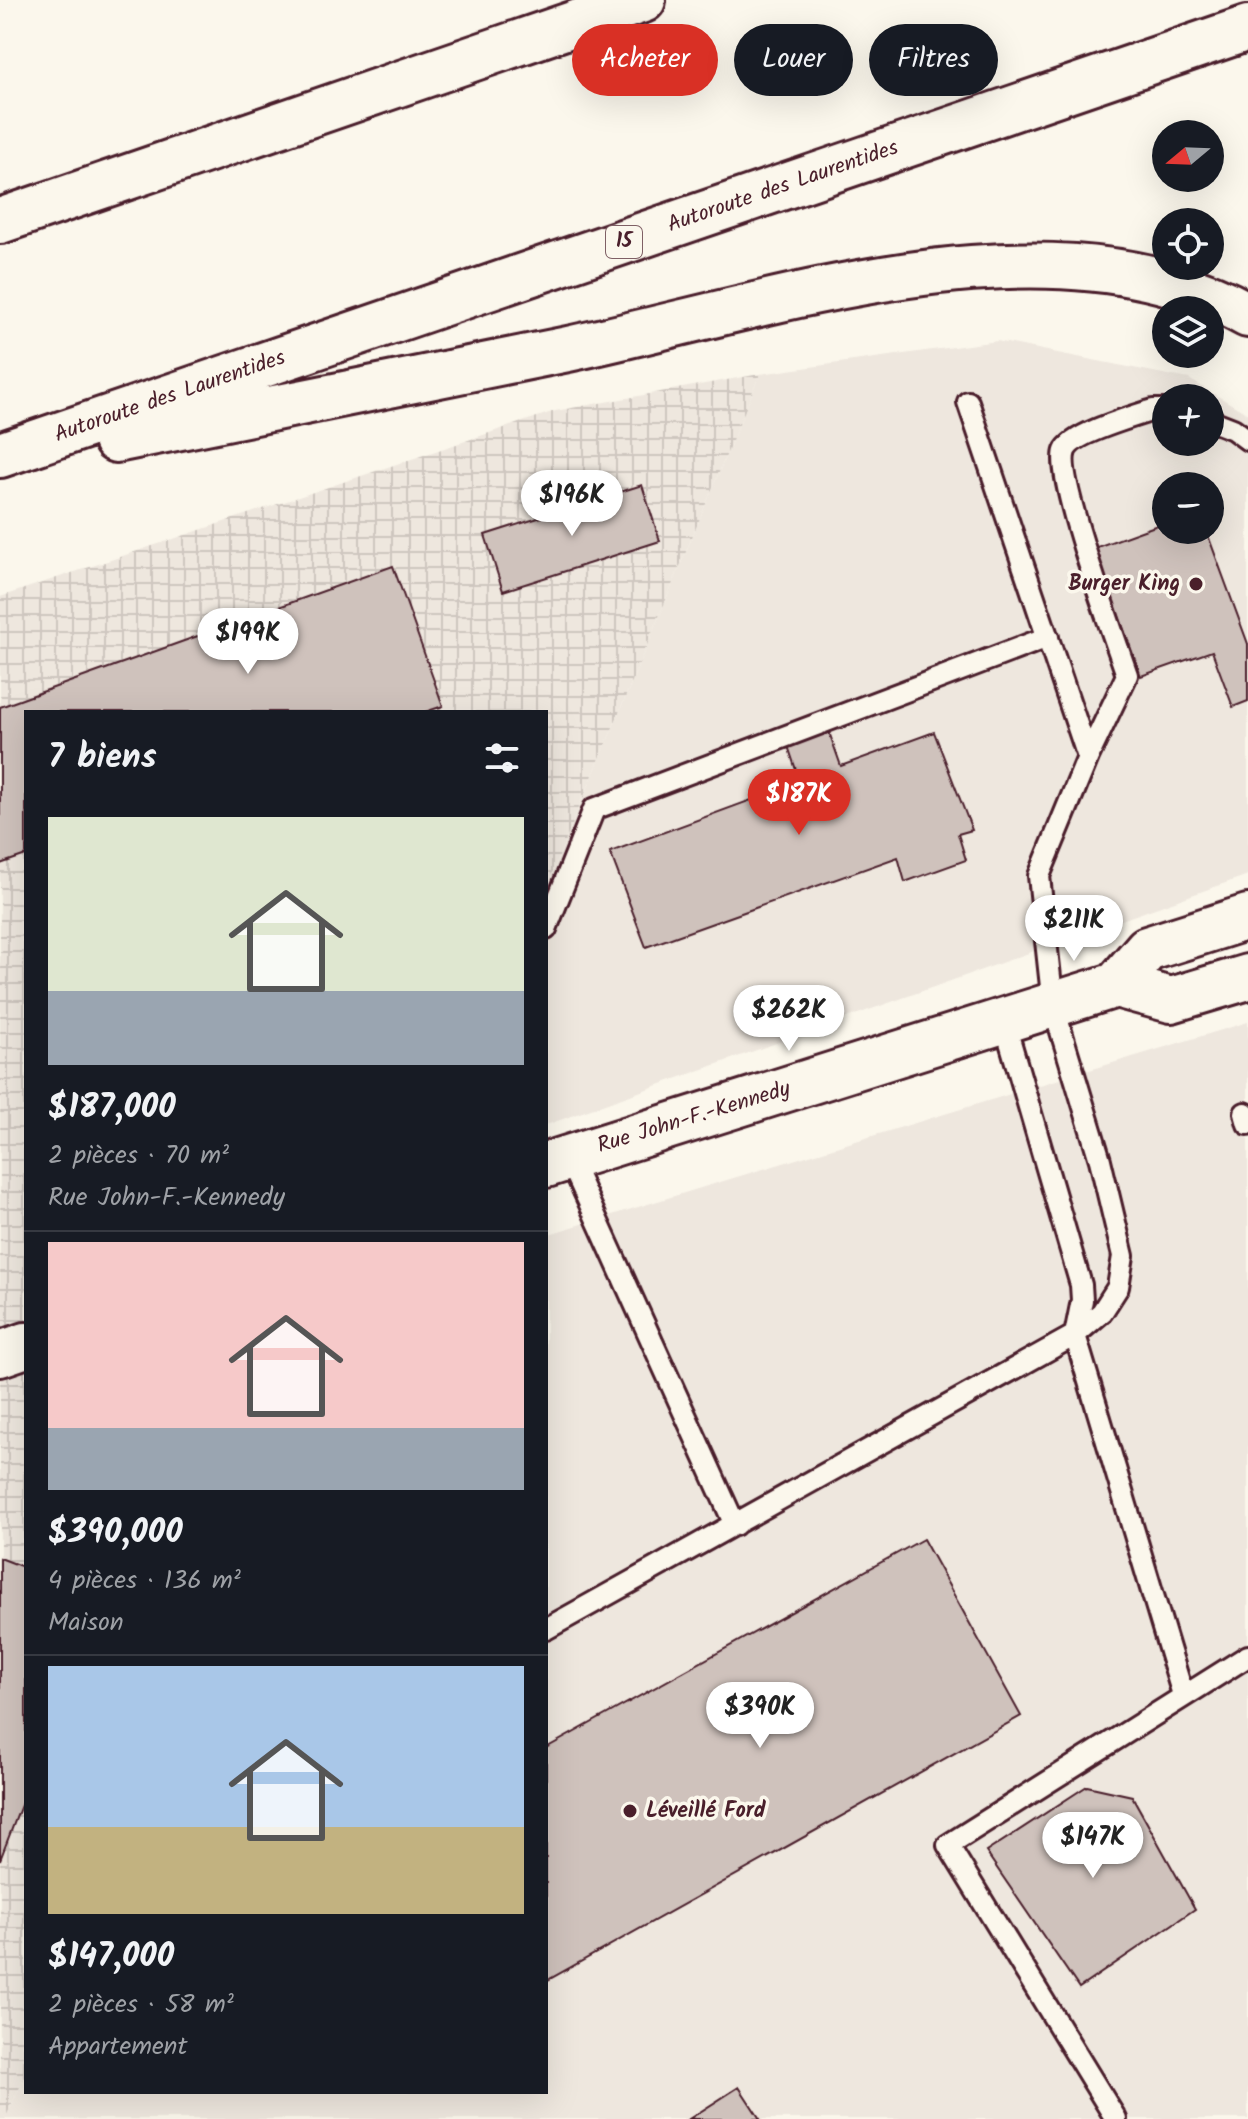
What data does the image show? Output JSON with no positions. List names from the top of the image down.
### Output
{
  "streets": {
    "main road": ["Autoroute des Laurentides", "15", "Rue John-F.-Kennedy"]
  },
  "places": ["Burger King", "Léveillé Ford"],
  "north": "left",
  "page": {
    "chip": ["Acheter", "Louer", "Filtres"],
    "map_buttons": ["+", "−"],
    "price": [
      "$196K",
      "$199K",
      "$187K",
      "$211K",
      "$262K",
      "$390K",
      "$147K"
    ],
    "heading": "7 biens",
    "list": [
      {
        "name": "$187,000",
        "note": "2 pièces · 70 m² · Rue John-F.-Kennedy"
      },
      {
        "name": "$390,000",
        "note": "4 pièces · 136 m² · Maison"
      },
      {
        "name": "$147,000",
        "note": "2 pièces · 58 m² · Appartement"
      }
    ]
  }
}
